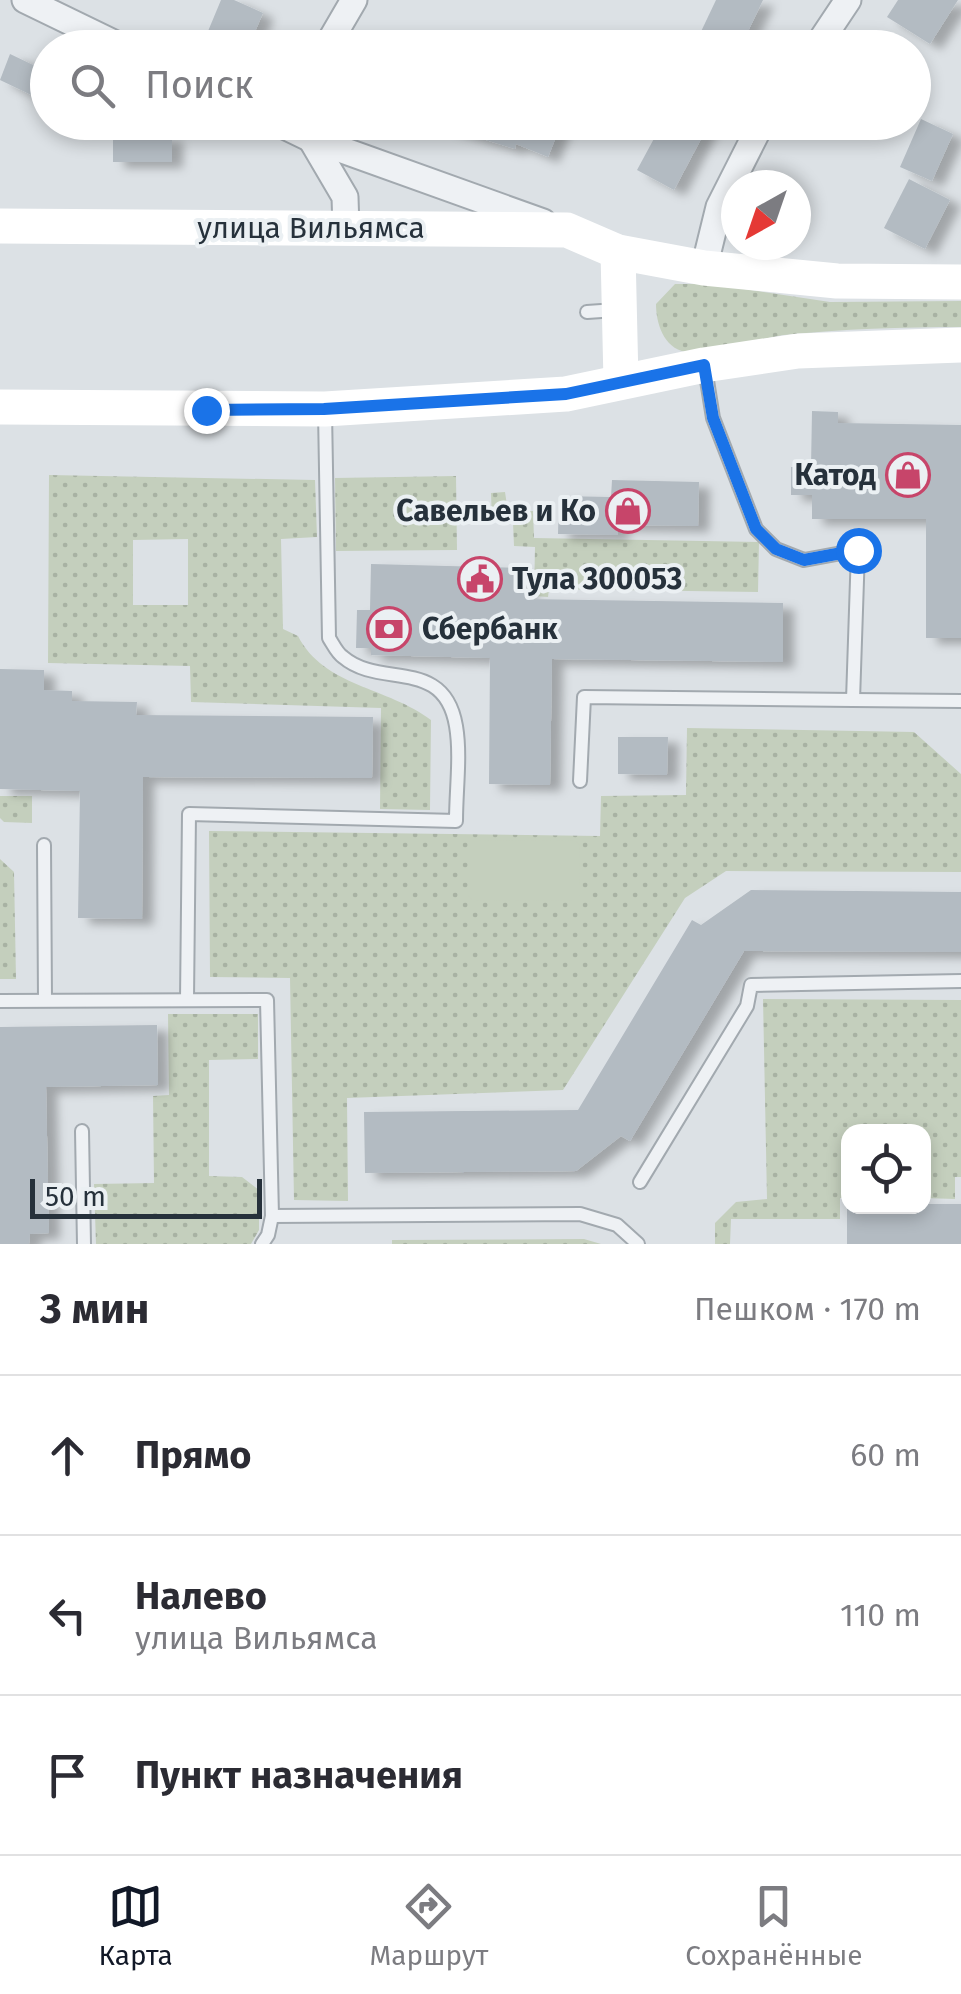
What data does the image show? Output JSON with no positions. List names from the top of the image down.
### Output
{
  "streets": {
    "street": ["улица Вильямса"]
  },
  "places": {
    "shop": ["Катод", "Савельев и Ко"],
    "public building": ["Тула 300053"],
    "bank": ["Сбербанк"]
  },
  "scale_bar": "50 m",
  "north": "bottom left",
  "page": {
    "search": "Поиск",
    "scale": "50 m",
    "heading": ["3 мин", "Пешком · 170 m"],
    "list": [
      ["Прямо", "60 m"],
      ["Налево", "улица Вильямса", "110 m"],
      "Пункт назначения"
    ],
    "nav": ["Карта", "Маршрут", "Сохранённые"]
  }
}
